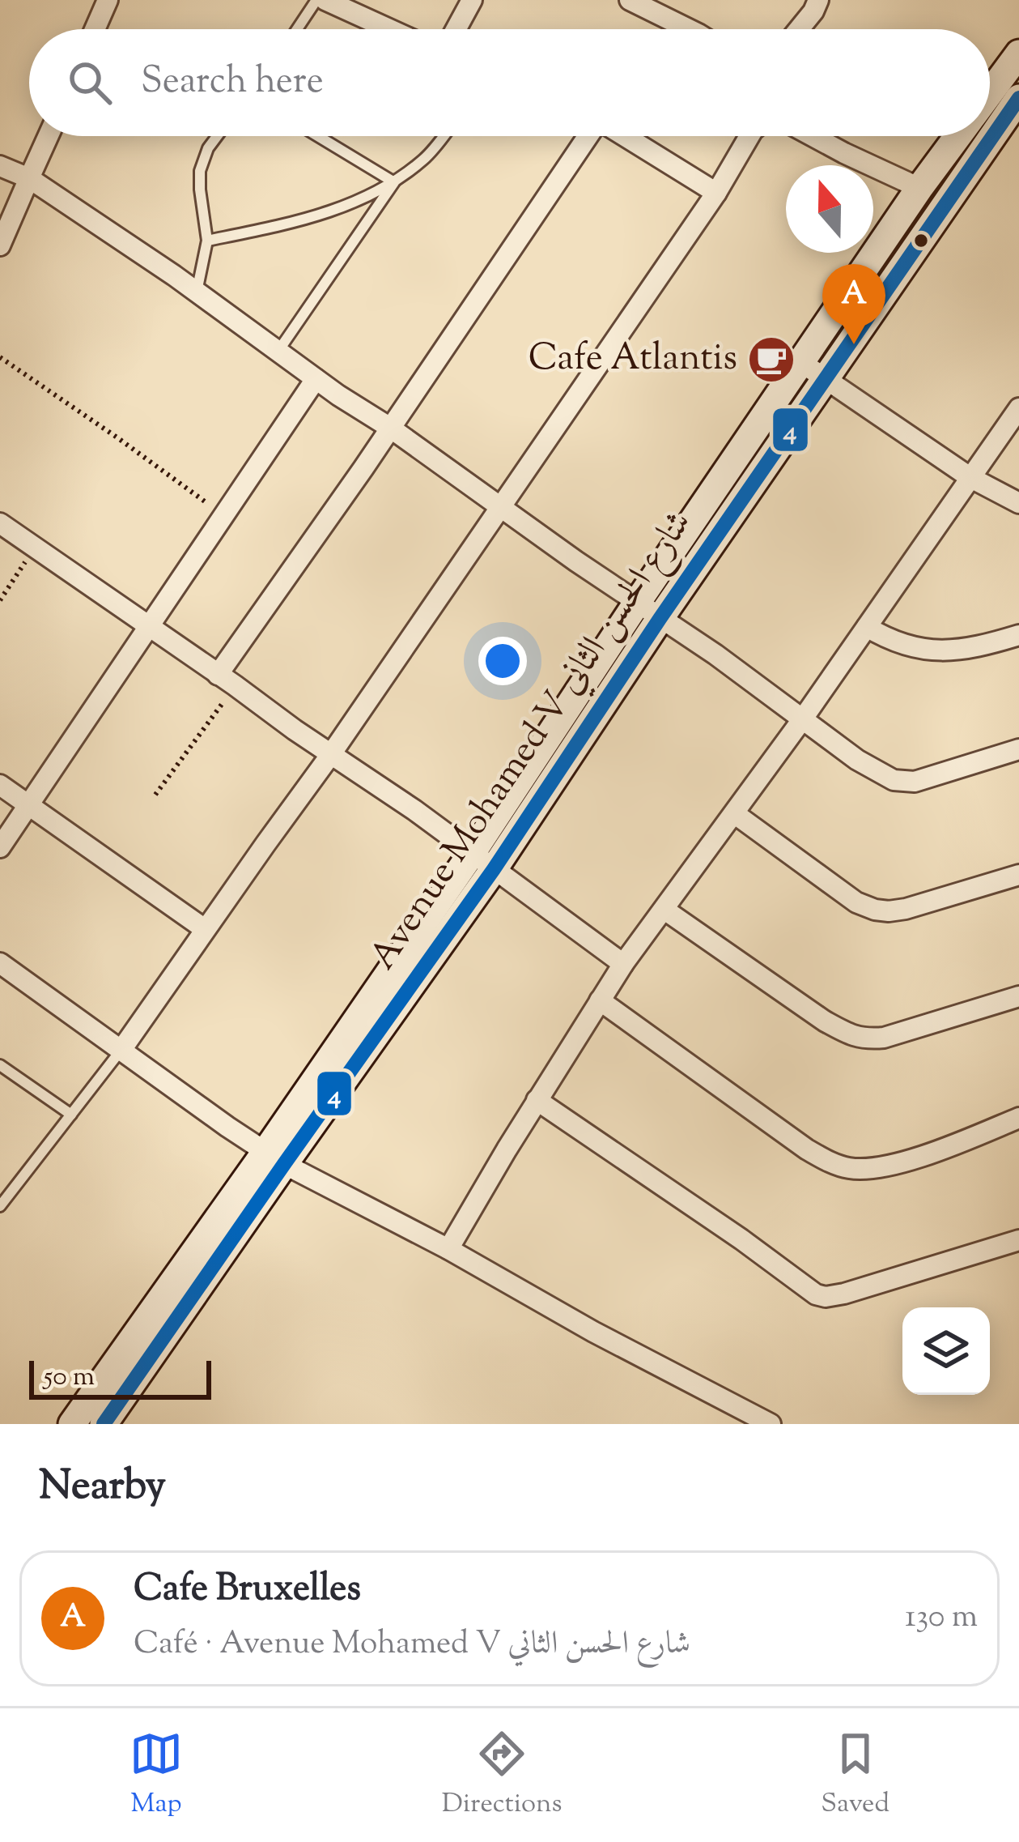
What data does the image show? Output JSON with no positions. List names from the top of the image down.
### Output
{
  "streets": {
    "main road": ["Avenue Mohamed V شارع الحسن الثاني"]
  },
  "places": {
    "cafe": ["Cafe Atlantis"]
  },
  "lines": ["transit line 4"],
  "scale_bar": "50 m",
  "north": "top",
  "page": {
    "search": "Search here",
    "pins": "A",
    "scale": "50 m",
    "heading": "Nearby",
    "list": [
      {
        "mark": "A",
        "name": "Cafe Bruxelles",
        "note": "Café · Avenue Mohamed V شارع الحسن الثاني",
        "value": "130 m"
      }
    ],
    "nav": ["Map", "Directions", "Saved"]
  }
}
